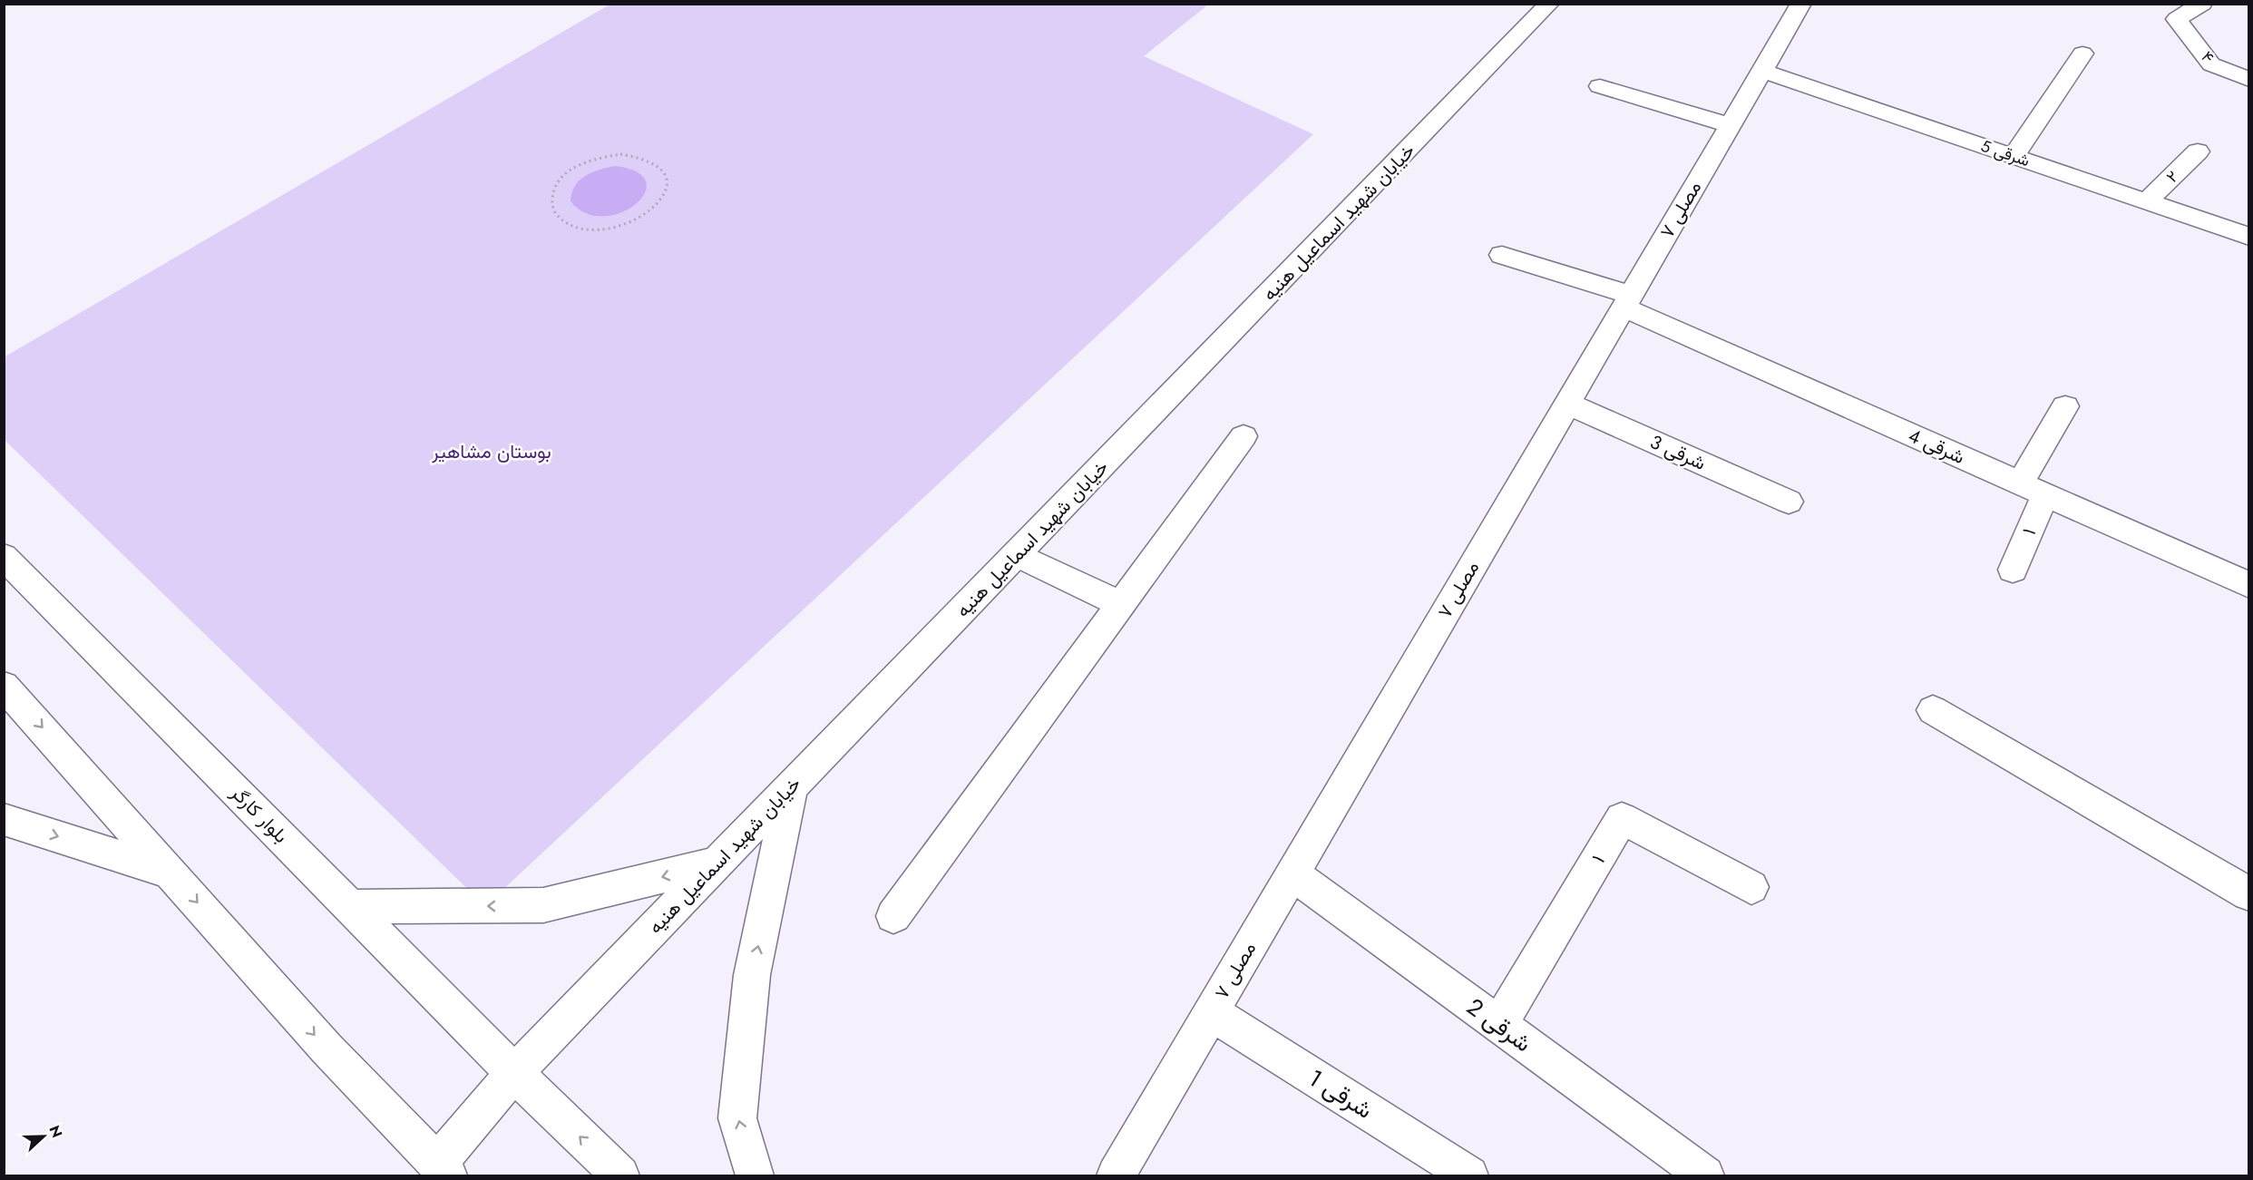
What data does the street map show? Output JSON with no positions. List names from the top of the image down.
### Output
{
  "streets": {
    "street": [
      "۴",
      "شرقی 5",
      "۲",
      "مصلی ۷",
      "خیابان شهید اسماعیل هنیه",
      "شرقی 4",
      "شرقی 3",
      "۱",
      "بلوار کارگر",
      "شرقی 2",
      "شرقی 1"
    ]
  },
  "crossings": [
    ["شرقی 5", "۲"],
    ["شرقی 5", "مصلی ۷"],
    ["مصلی ۷", "شرقی 4"],
    ["مصلی ۷", "شرقی 3"],
    ["مصلی ۷", "شرقی 2"],
    ["مصلی ۷", "شرقی 1"],
    ["خیابان شهید اسماعیل هنیه", "بلوار کارگر"],
    ["شرقی 4", "۱"],
    ["۱", "شرقی 2"]
  ],
  "parks": ["بوستان مشاهیر"],
  "north": "right"
}
